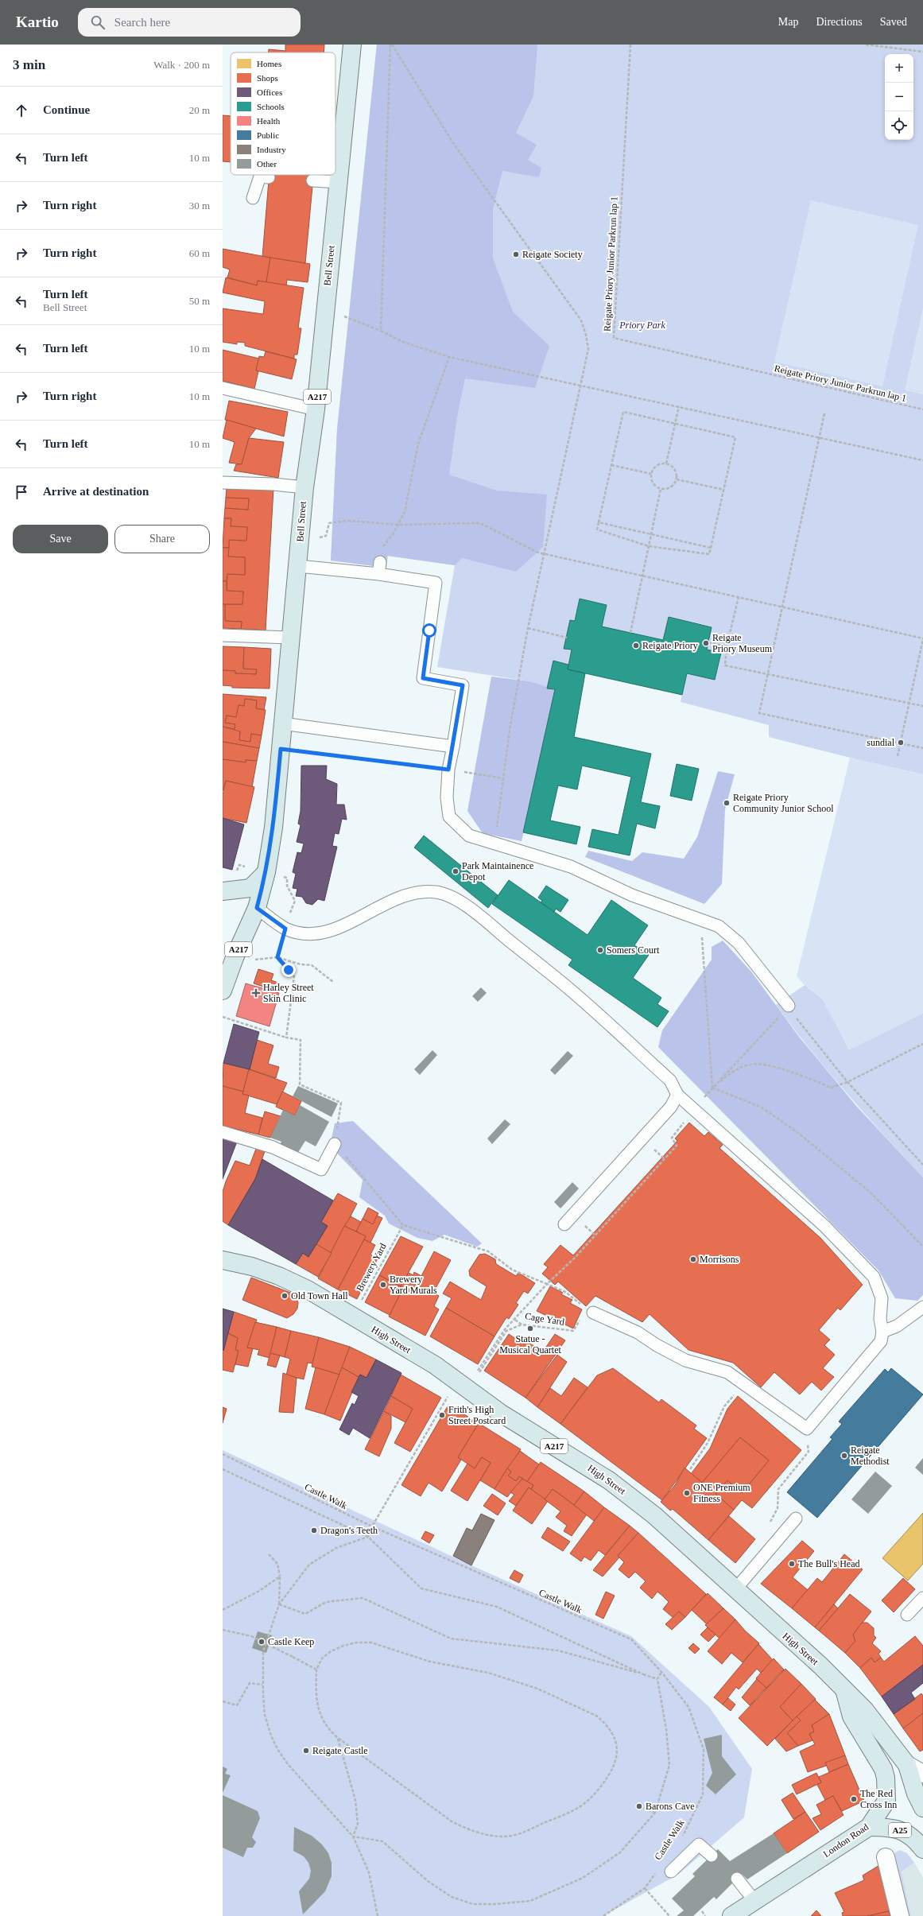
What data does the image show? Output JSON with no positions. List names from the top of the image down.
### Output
{
  "streets": {
    "main road": [
      "Bell Street",
      "A217",
      "High Street",
      "A25",
      "London Road"
    ],
    "path": [
      "Reigate Priory Junior Parkrun lap 1",
      "Brewery Yard",
      "Cage Yard",
      "Castle Walk"
    ]
  },
  "crossings": [
    ["Brewery Yard", "High Street"],
    ["High Street", "London Road"],
    ["A25", "London Road"]
  ],
  "parks": ["Priory Park"],
  "places": {
    "other": [
      "Reigate Society",
      "Reigate Priory Museum",
      "Reigate Priory",
      "sundial",
      "Reigate Priory Community Junior School",
      "Park Maintainence Depot",
      "Somers Court",
      "Morrisons",
      "Brewery Yard Murals",
      "Old Town Hall",
      "Statue - Musical Quartet",
      "Frith's High Street Postcard",
      "Reigate Methodist",
      "ONE Premium Fitness",
      "Dragon's Teeth",
      "The Bull's Head",
      "Castle Keep",
      "Reigate Castle",
      "The Red Cross Inn",
      "Barons Cave"
    ],
    "health": ["Harley Street Skin Clinic"]
  },
  "legend": [
    "Homes",
    "Shops",
    "Offices",
    "Schools",
    "Health",
    "Public",
    "Industry",
    "Other"
  ],
  "page": {
    "header": "Kartio",
    "search": "Search here",
    "nav": ["Map", "Directions", "Saved"],
    "heading": ["3 min", "Walk · 200 m"],
    "map_buttons": ["+", "−"],
    "list": [
      ["Continue", "20 m"],
      ["Turn left", "10 m"],
      ["Turn right", "30 m"],
      ["Turn right", "60 m"],
      ["Turn left", "Bell Street", "50 m"],
      ["Turn left", "10 m"],
      ["Turn right", "10 m"],
      ["Turn left", "10 m"],
      "Arrive at destination"
    ],
    "buttons": ["Save", "Share"]
  }
}
